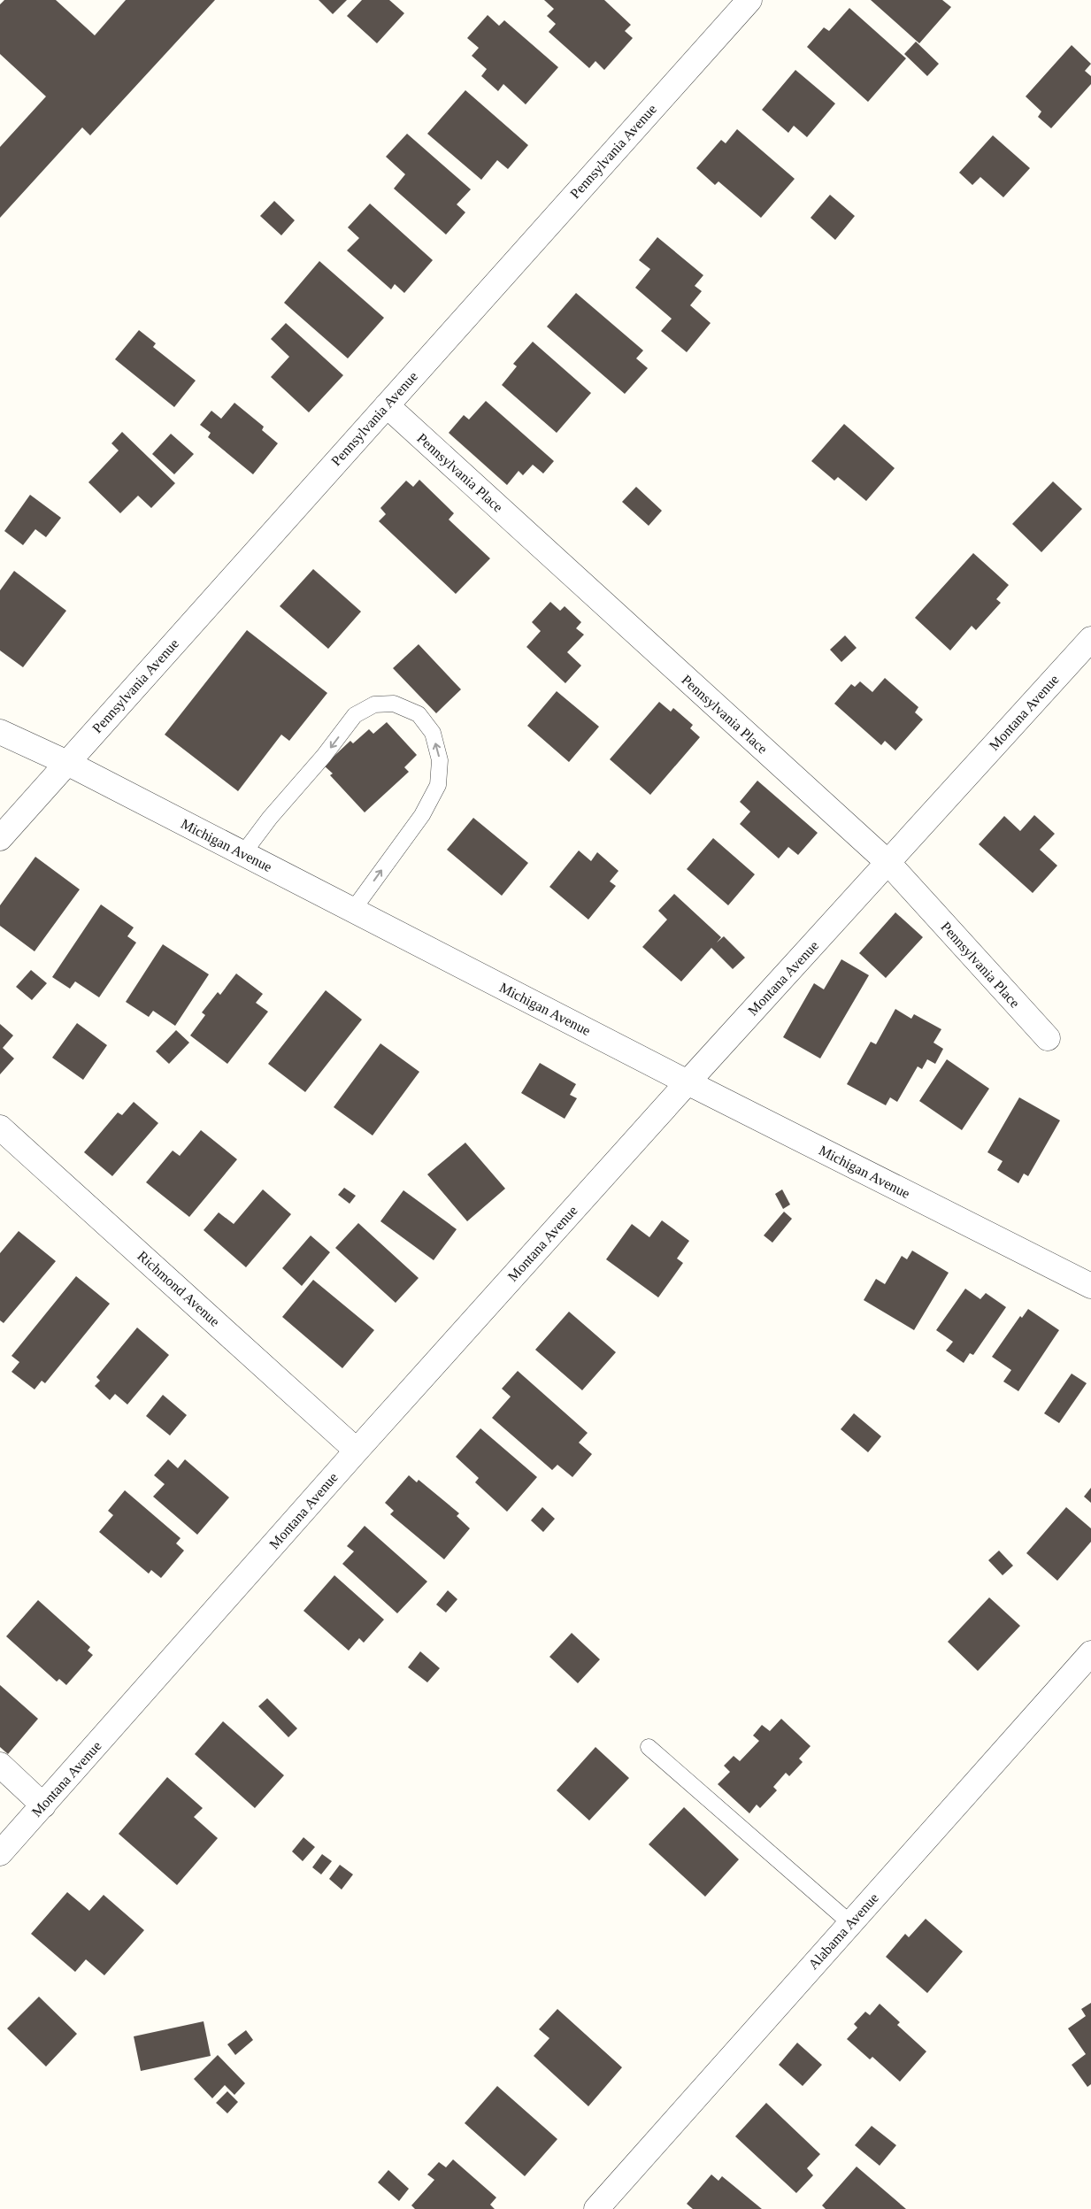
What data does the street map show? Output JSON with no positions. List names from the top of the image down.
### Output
{
  "streets": {
    "street": [
      "Pennsylvania Avenue",
      "Pennsylvania Place",
      "Montana Avenue",
      "Michigan Avenue",
      "Richmond Avenue",
      "Alabama Avenue"
    ]
  },
  "crossings": [
    ["Pennsylvania Avenue", "Pennsylvania Place"],
    ["Pennsylvania Avenue", "Michigan Avenue"],
    ["Pennsylvania Place", "Montana Avenue"],
    ["Montana Avenue", "Michigan Avenue"],
    ["Montana Avenue", "Richmond Avenue"]
  ]
}
